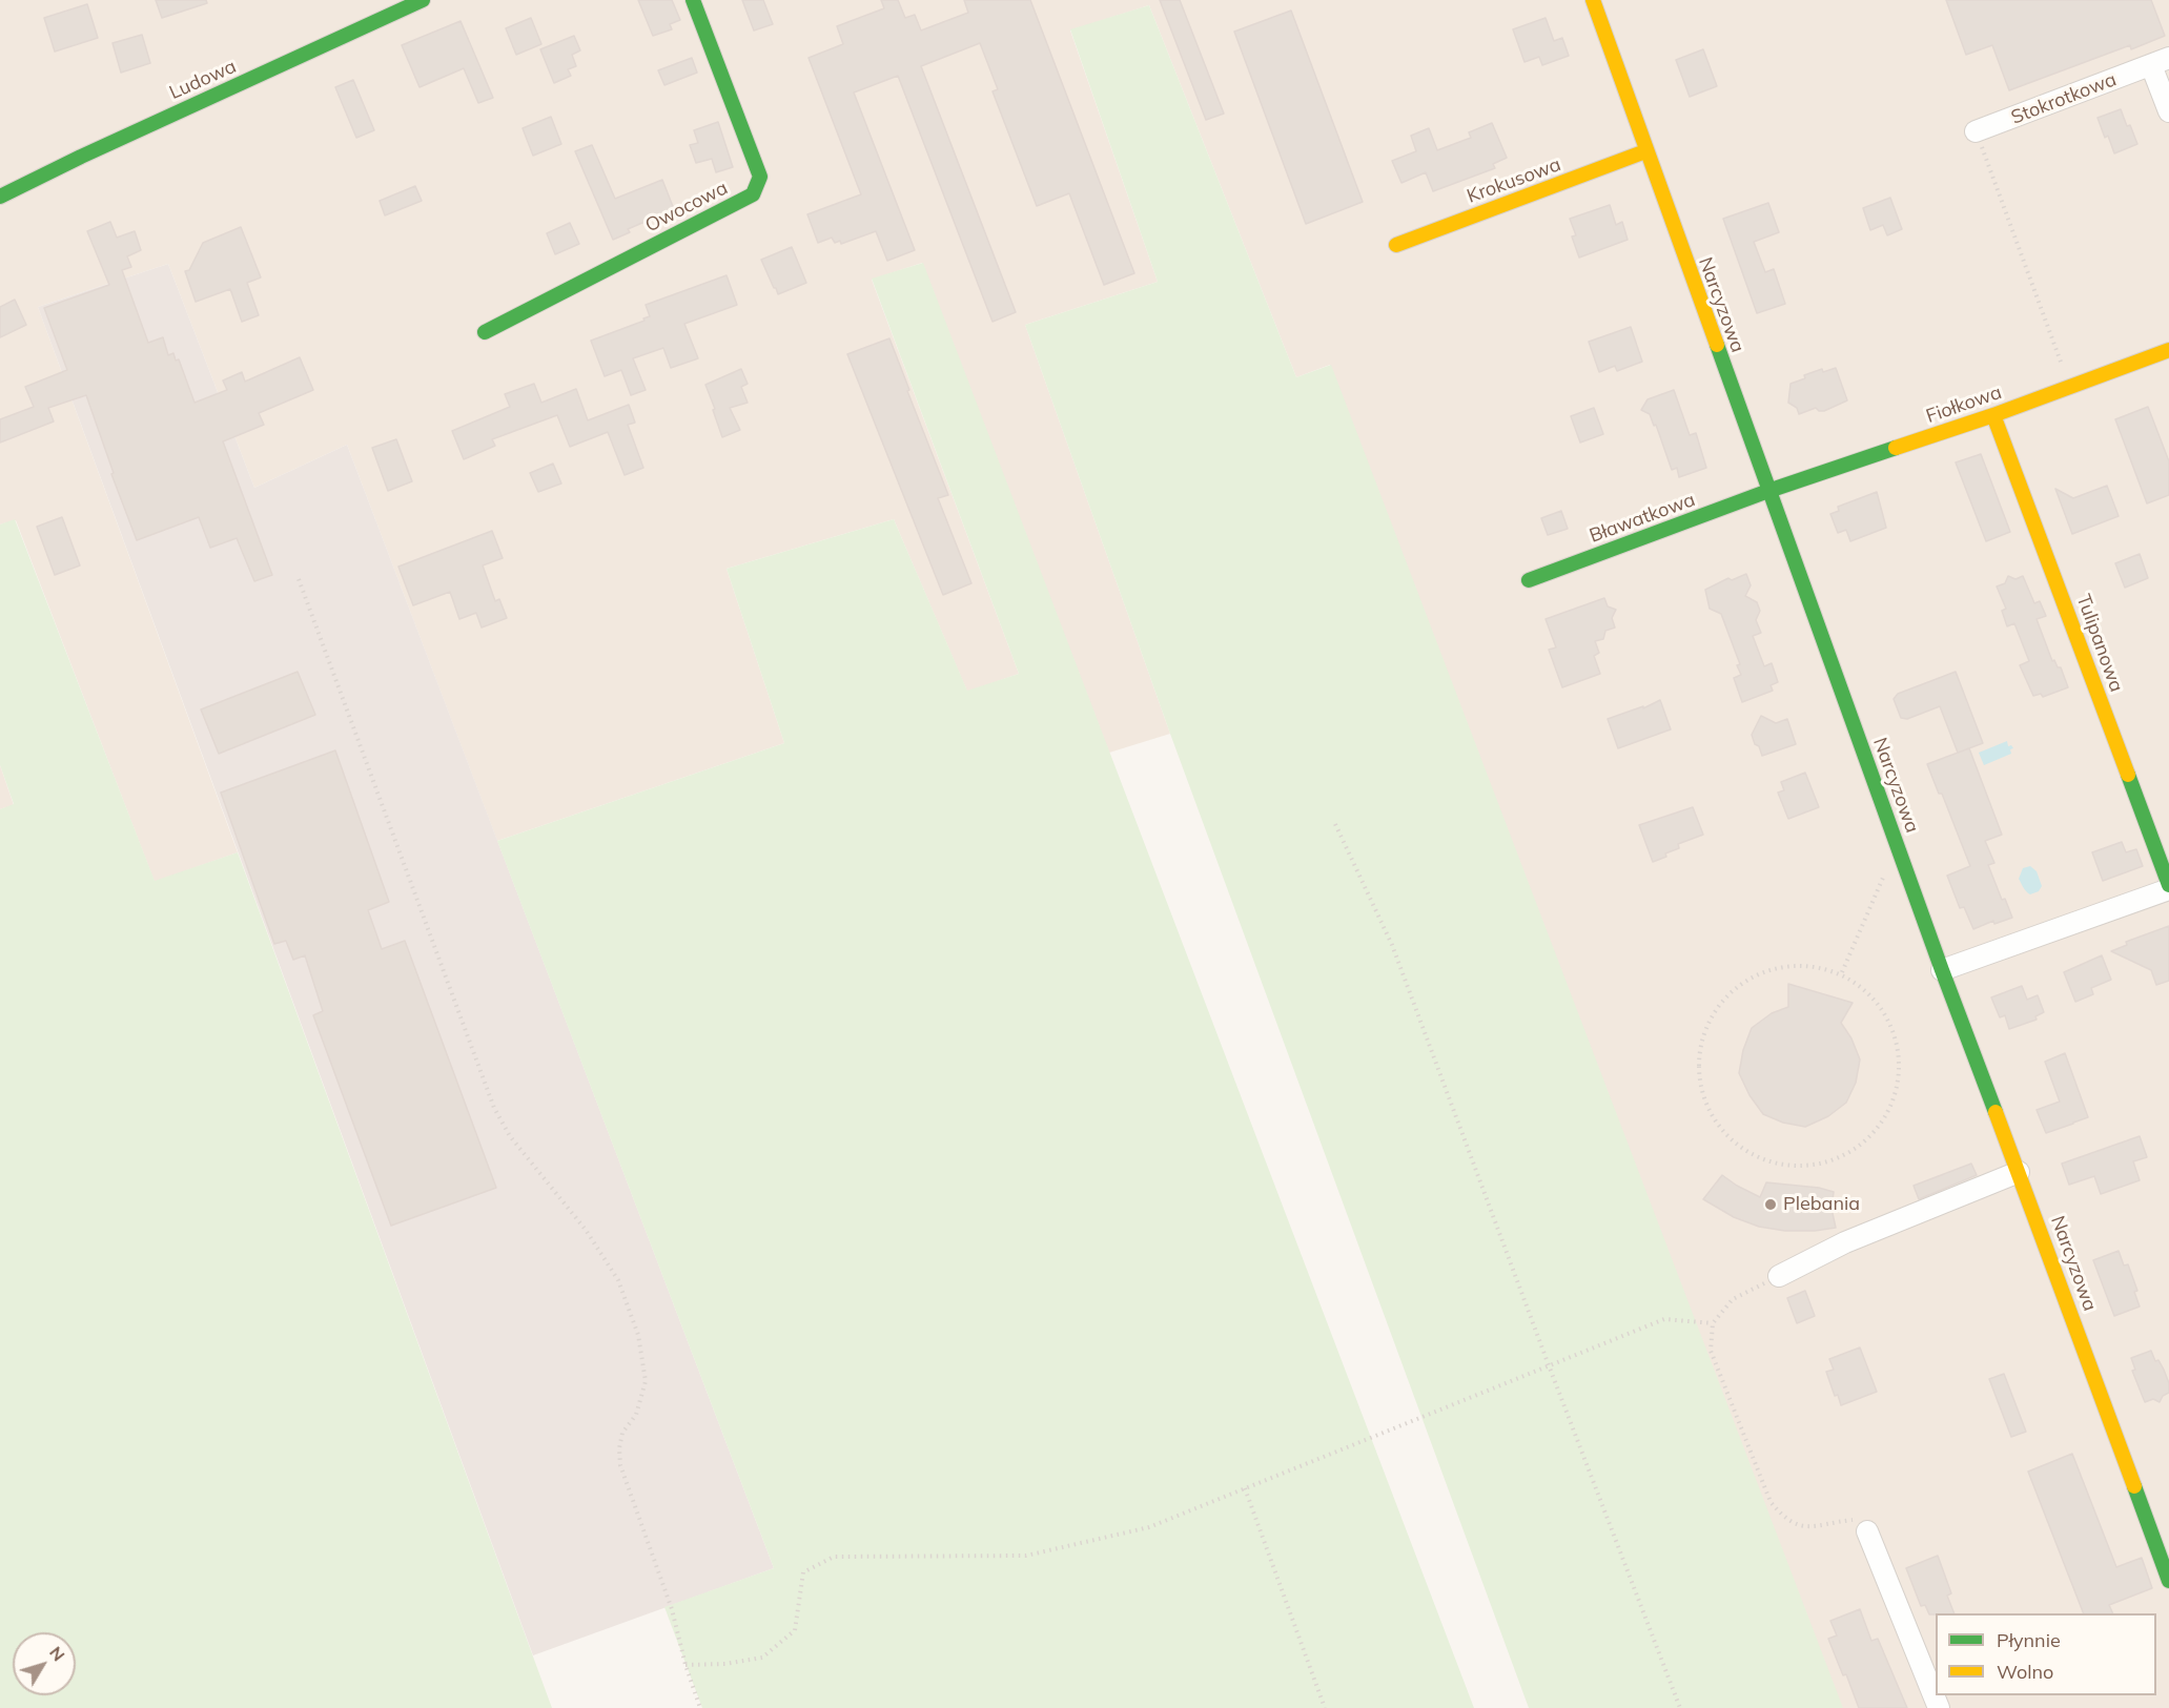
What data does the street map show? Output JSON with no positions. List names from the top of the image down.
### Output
{
  "streets": {
    "street": [
      "Ludowa",
      "Stokrotkowa",
      "Krokusowa",
      "Owocowa",
      "Narcyzowa",
      "Fiołkowa",
      "Bławatkowa",
      "Tulipanowa"
    ]
  },
  "crossings": [
    ["Krokusowa", "Narcyzowa"],
    ["Narcyzowa", "Fiołkowa"],
    ["Narcyzowa", "Bławatkowa"],
    ["Fiołkowa", "Bławatkowa"],
    ["Fiołkowa", "Tulipanowa"]
  ],
  "places": ["Plebania"],
  "legend": ["Płynnie", "Wolno"],
  "north": "top right"
}
